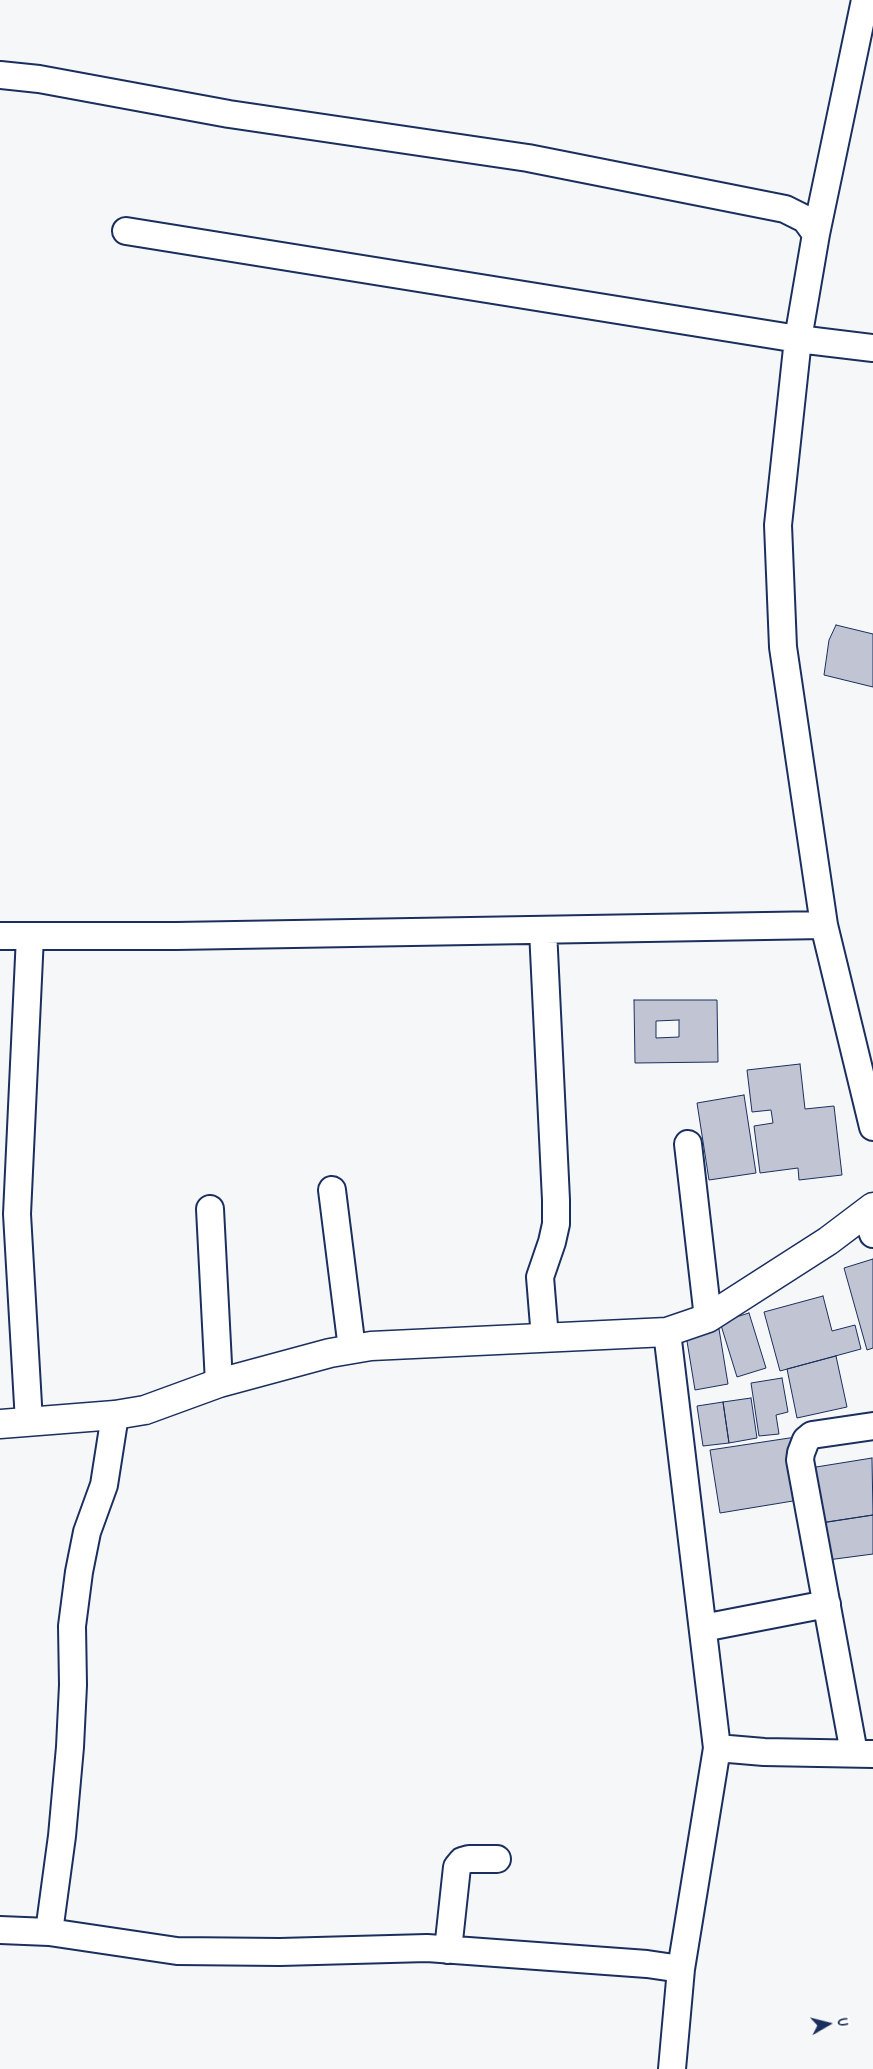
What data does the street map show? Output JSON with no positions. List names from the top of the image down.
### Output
{
  "north": "right"
}
